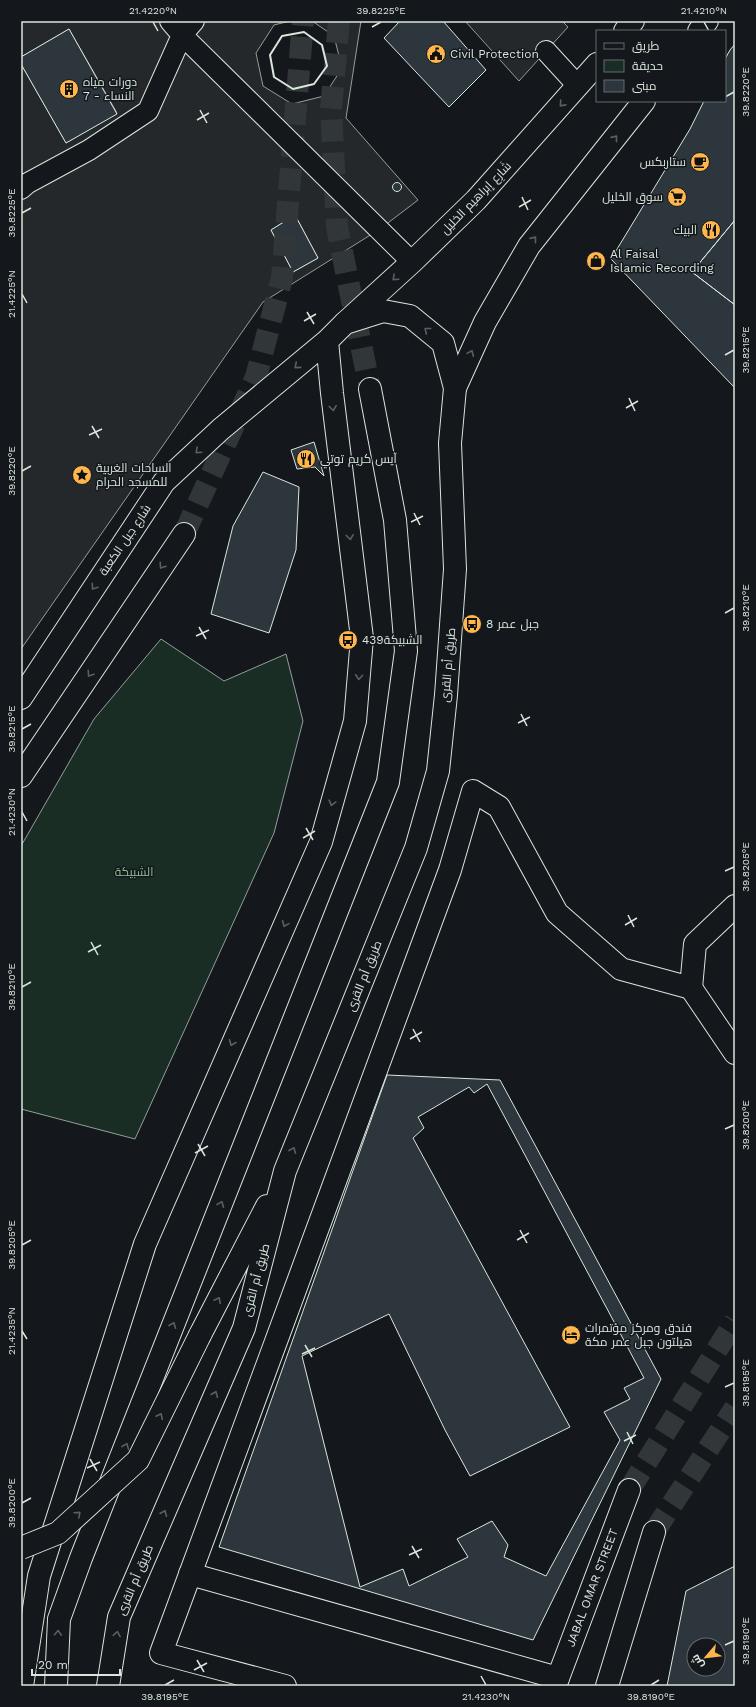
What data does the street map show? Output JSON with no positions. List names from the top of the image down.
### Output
{
  "streets": {
    "main road": [
      "شَارِع إبراهيم الخليل",
      "شارع جبل الكعبة",
      "طريق أم القرى",
      "JABAL OMAR STREET"
    ]
  },
  "crossings": [
    ["شَارِع إبراهيم الخليل", "شارع جبل الكعبة"],
    ["شَارِع إبراهيم الخليل", "طريق أم القرى"],
    ["شارع جبل الكعبة", "طريق أم القرى"]
  ],
  "parks": ["الشبيكة"],
  "places": {
    "public building": ["Civil Protection"],
    "building": ["دورات مياه النساء - 7"],
    "cafe": ["ستاربكس"],
    "supermarket": ["سوق الخليل"],
    "restaurant": ["البيك", "آيس كريم توتي"],
    "shop": ["Al Faisal Islamic Recording"],
    "place": ["الساحات الغربية للمسجد الحرام"],
    "bus stop": ["جبل عمر 8", "الشبيكة439"],
    "hotel": ["فندق ومركز مؤتمرات هيلتون جبل عمر مكة"]
  },
  "legend": ["طريق", "حديقة", "مبنى"],
  "scale_bar": "20 m",
  "north": "bottom left",
  "coordinates": [
    "21.4220°N",
    "39.8225°E",
    "21.4210°N",
    "39.8220°E",
    "21.4225°N",
    "39.8215°E",
    "39.8210°E",
    "21.4230°N",
    "39.8205°E",
    "39.8200°E",
    "21.4235°N",
    "39.8195°E",
    "39.8190°E"
  ]
}
